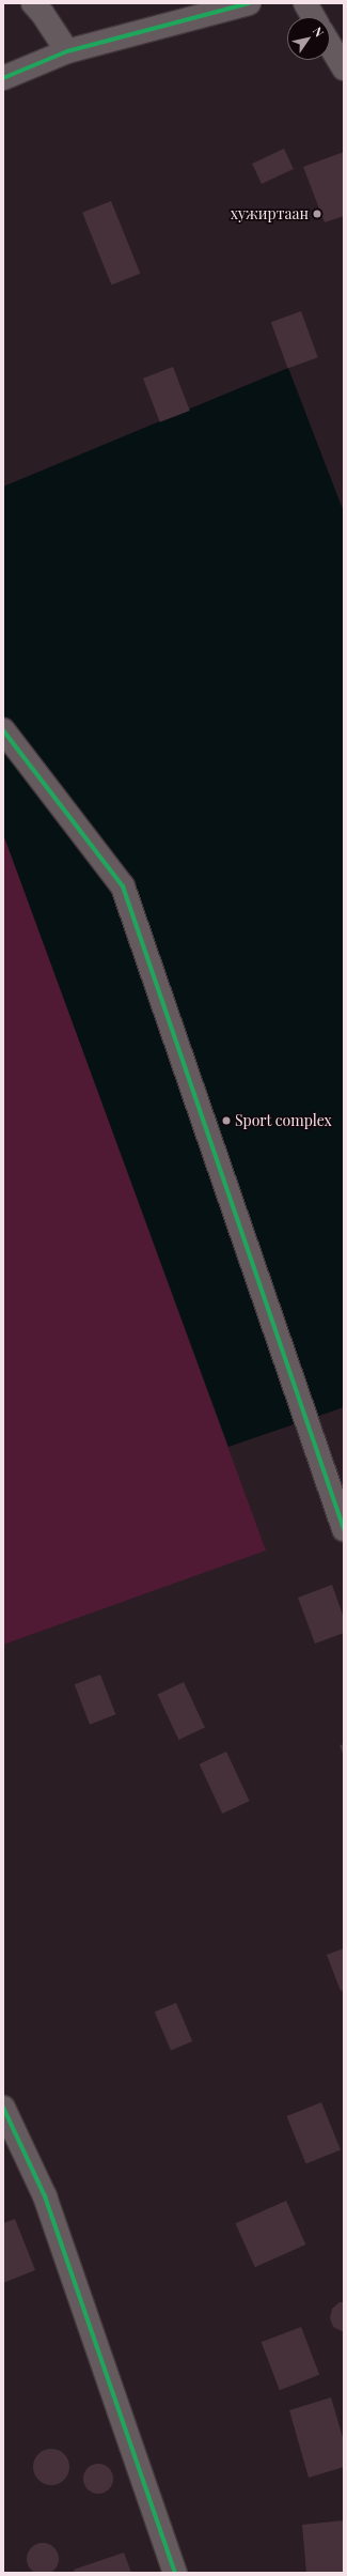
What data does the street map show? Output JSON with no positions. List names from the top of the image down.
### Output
{
  "places": ["хужиртаан", "Sport complex"],
  "north": "top right"
}
